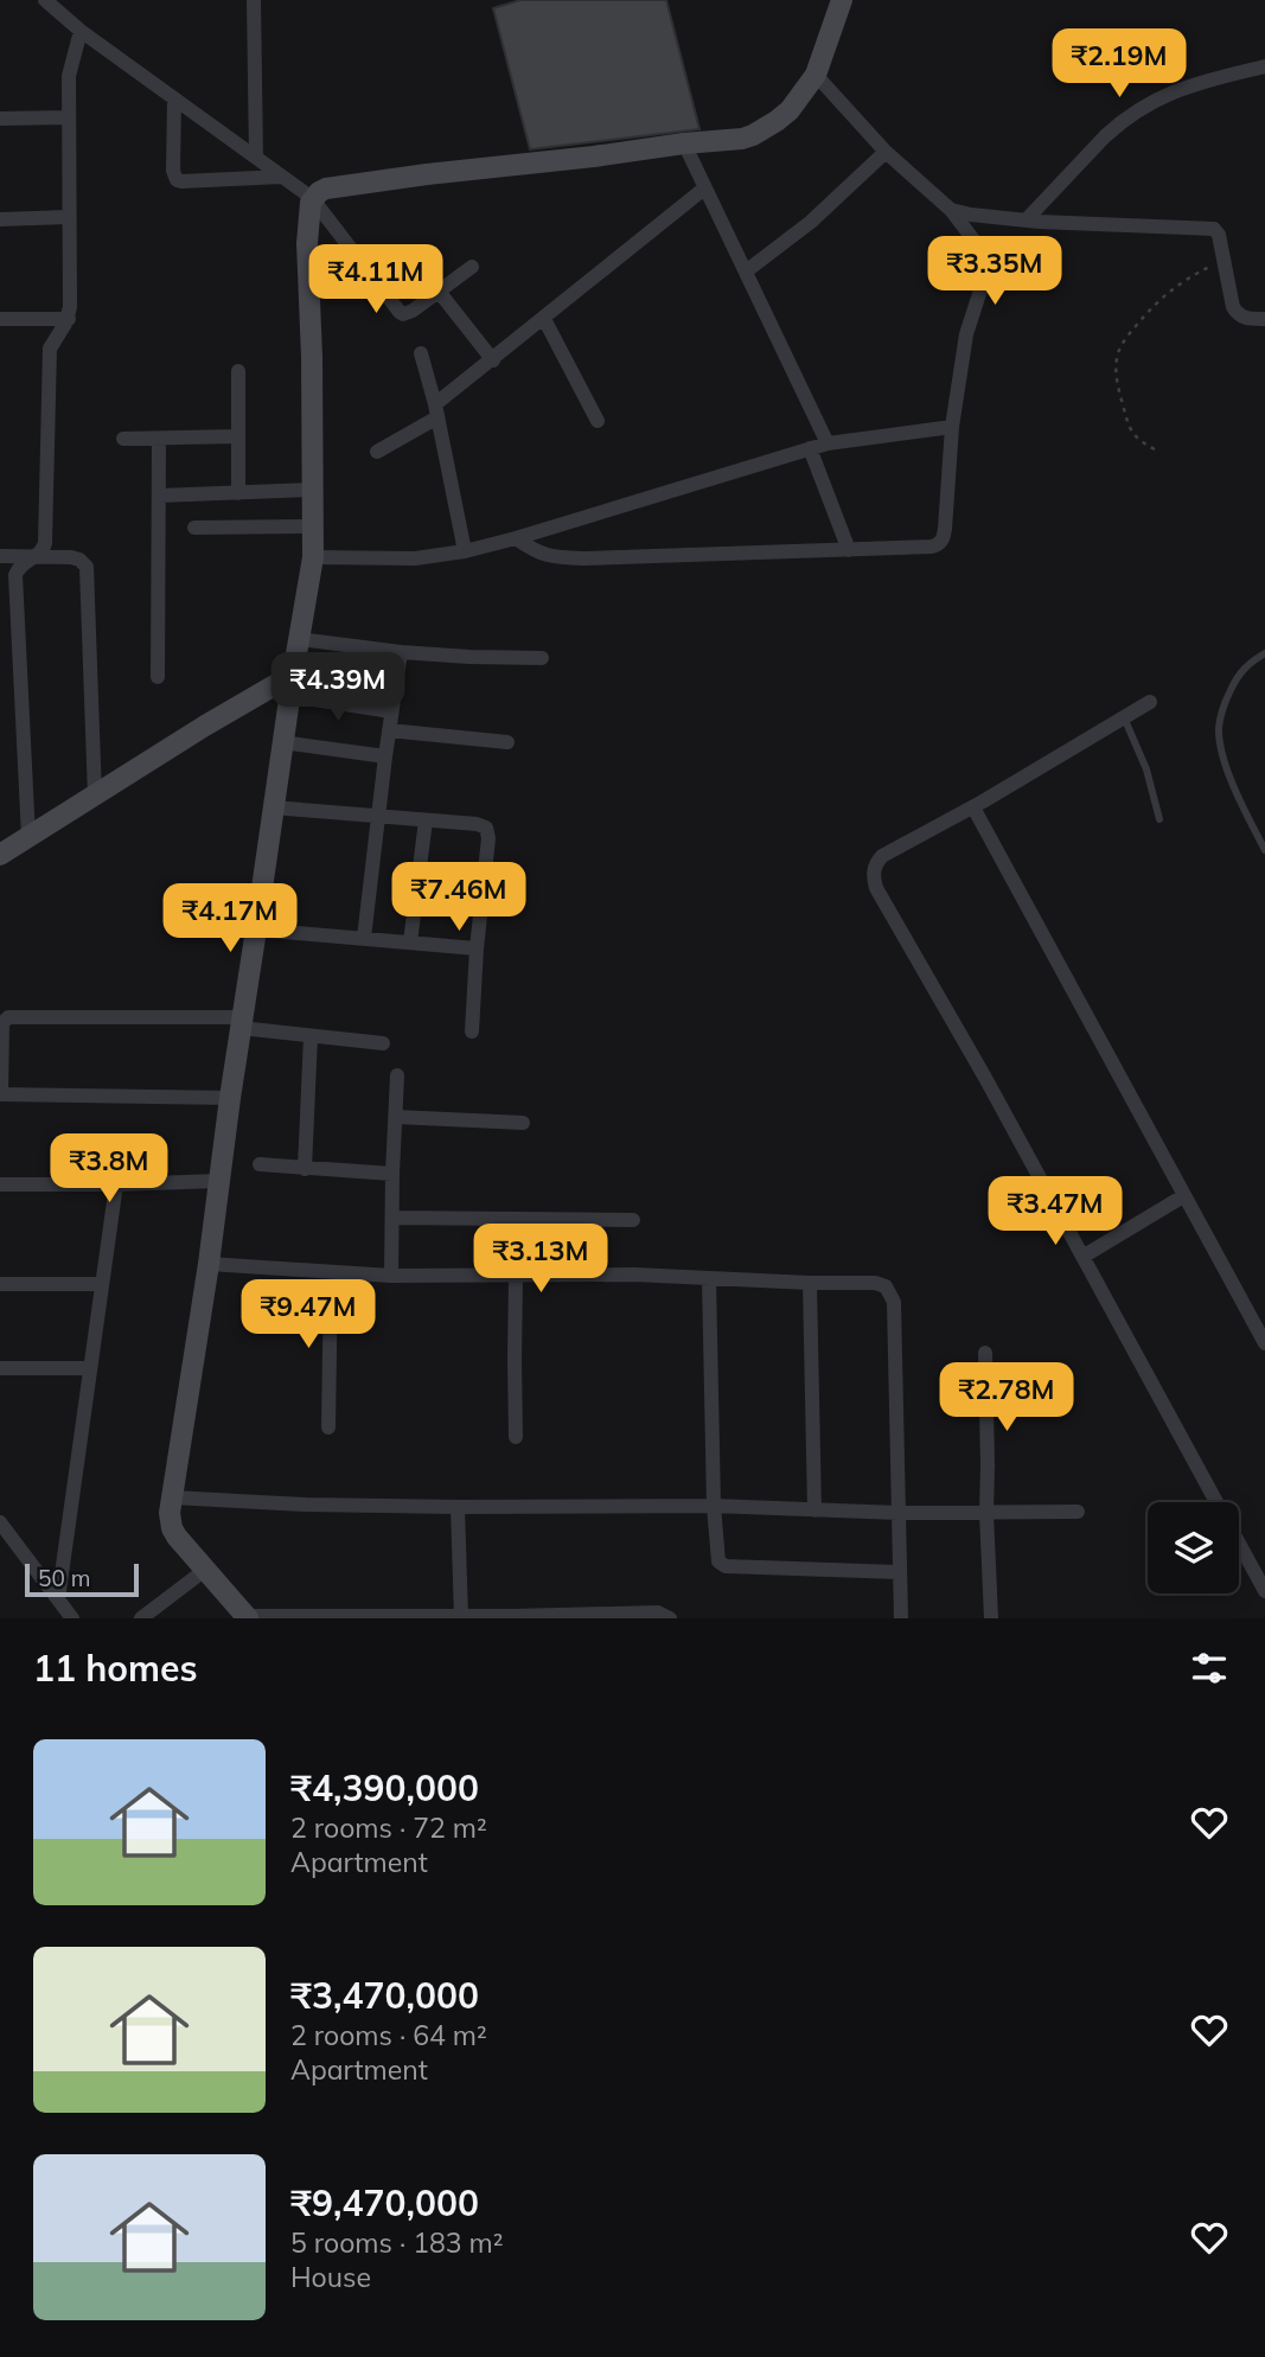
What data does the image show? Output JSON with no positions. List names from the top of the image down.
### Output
{
  "scale_bar": "50 m",
  "page": {
    "price": [
      "₹2.19M",
      "₹3.35M",
      "₹4.11M",
      "₹4.39M",
      "₹7.46M",
      "₹4.17M",
      "₹3.8M",
      "₹3.47M",
      "₹3.13M",
      "₹9.47M",
      "₹2.78M"
    ],
    "scale": "50 m",
    "heading": "11 homes",
    "list": [
      {
        "name": "₹4,390,000",
        "note": "2 rooms · 72 m² · Apartment"
      },
      {
        "name": "₹3,470,000",
        "note": "2 rooms · 64 m² · Apartment"
      },
      {
        "name": "₹9,470,000",
        "note": "5 rooms · 183 m² · House"
      }
    ]
  }
}
